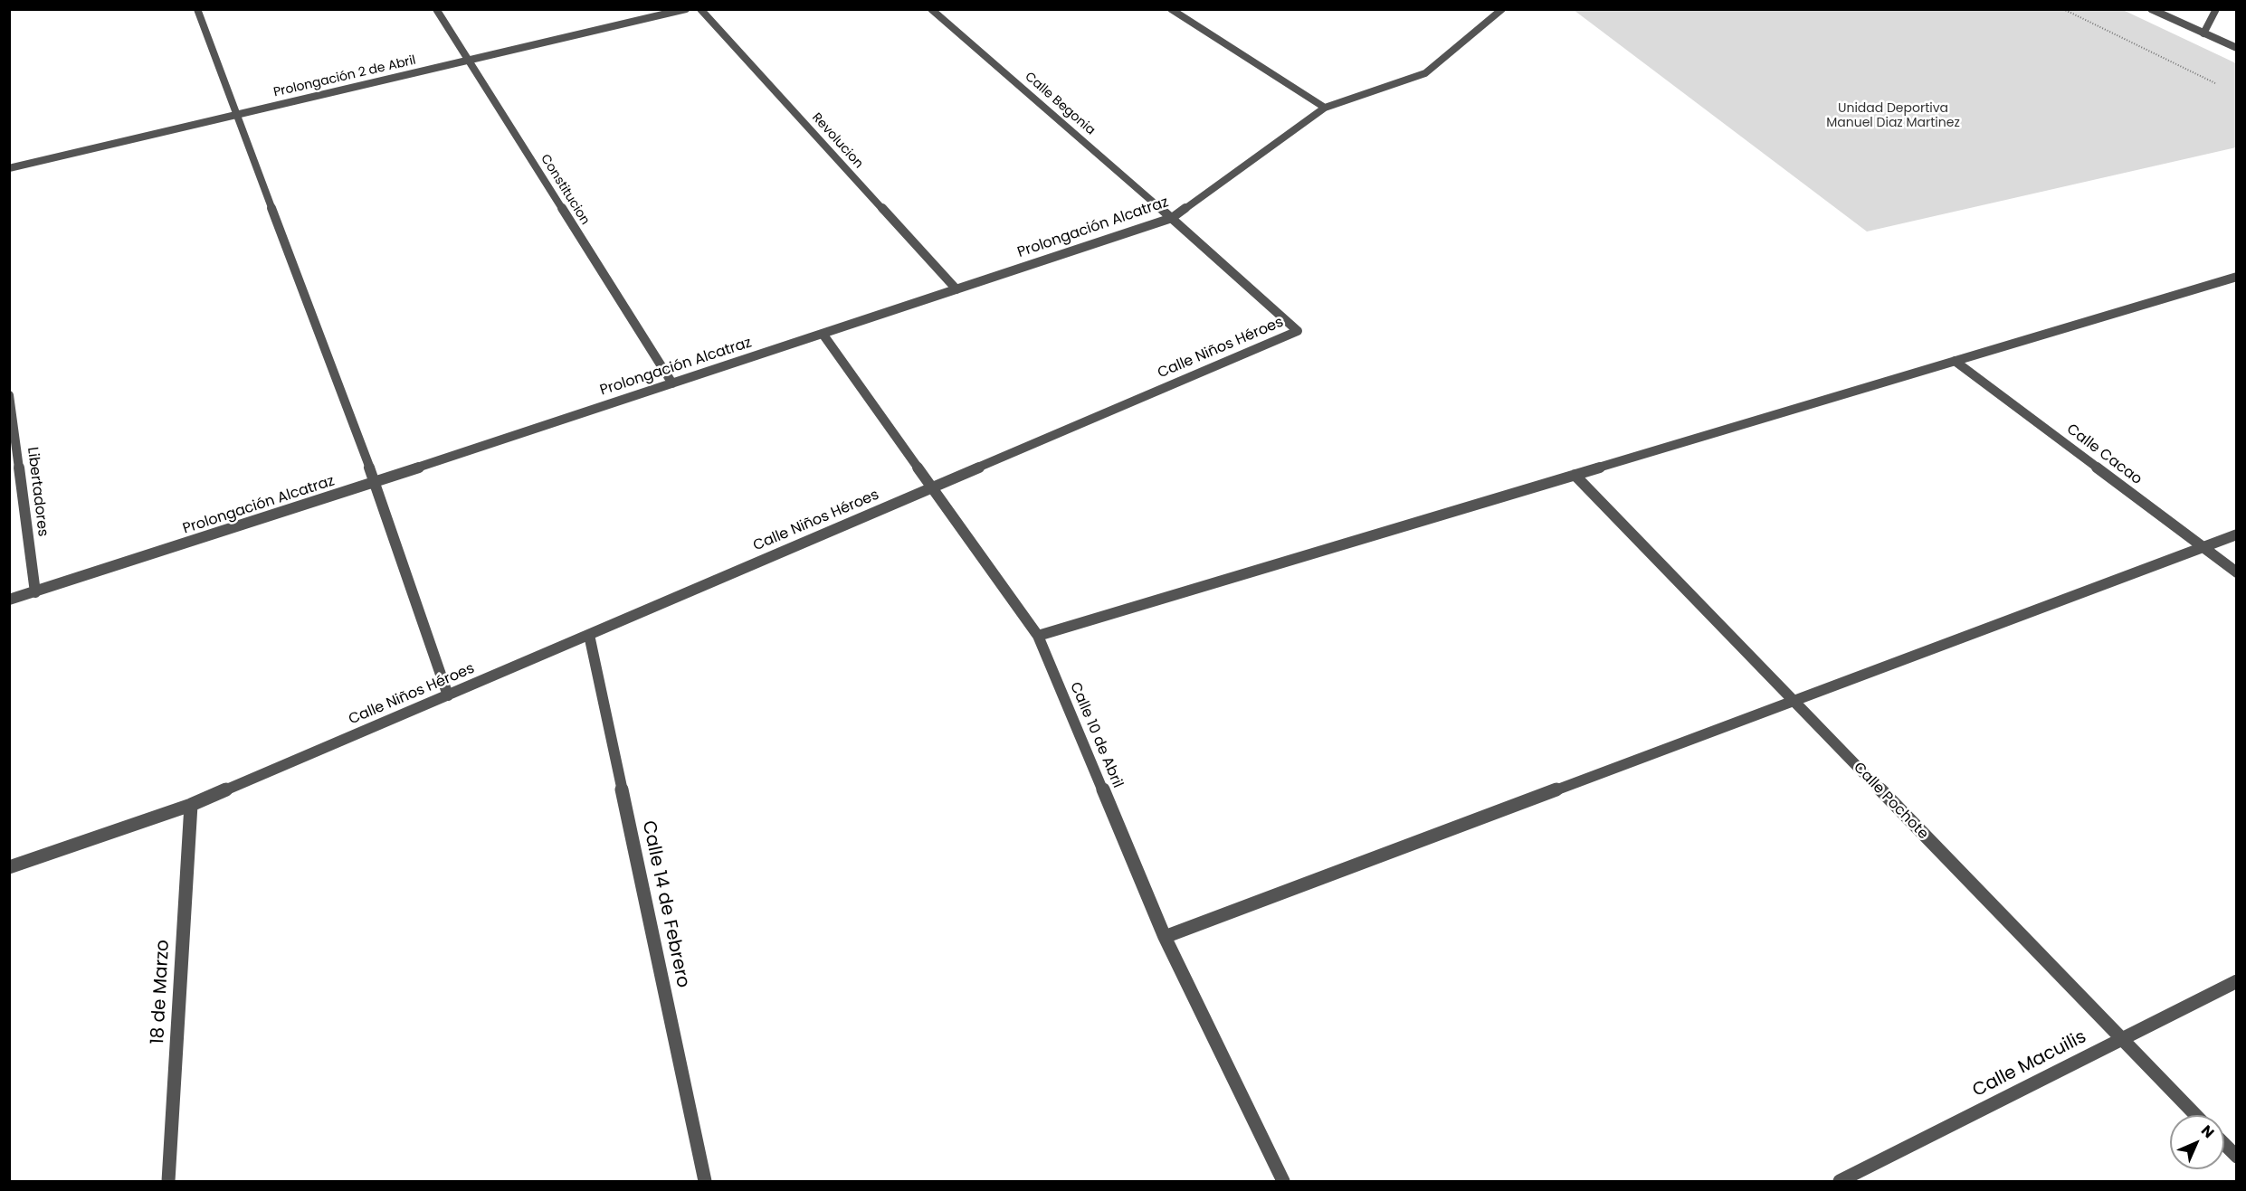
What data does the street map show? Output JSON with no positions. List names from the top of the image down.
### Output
{
  "streets": {
    "street": [
      "Prolongación 2 de Abril",
      "Calle Begonia",
      "Revolucion",
      "Constitucion",
      "Prolongación Alcatraz",
      "Calle Niños Héroes",
      "Calle Cacao",
      "Libertadores",
      "Calle 10 de Abril",
      "Calle Pochote",
      "Calle 14 de Febrero",
      "18 de Marzo",
      "Calle Macuilis"
    ]
  },
  "crossings": [
    ["Prolongación 2 de Abril", "Constitucion"],
    ["Calle Begonia", "Prolongación Alcatraz"],
    ["Calle Begonia", "Calle Niños Héroes"],
    ["Revolucion", "Prolongación Alcatraz"],
    ["Constitucion", "Prolongación Alcatraz"],
    ["Prolongación Alcatraz", "Calle Niños Héroes"],
    ["Prolongación Alcatraz", "Libertadores"],
    ["Prolongación Alcatraz", "Calle 10 de Abril"],
    ["Calle Niños Héroes", "Calle 10 de Abril"],
    ["Calle Niños Héroes", "Calle 14 de Febrero"],
    ["Calle Niños Héroes", "18 de Marzo"],
    ["Calle Pochote", "Calle Macuilis"]
  ],
  "parks": ["Unidad Deportiva Manuel Diaz Martinez"],
  "north": "top right"
}
